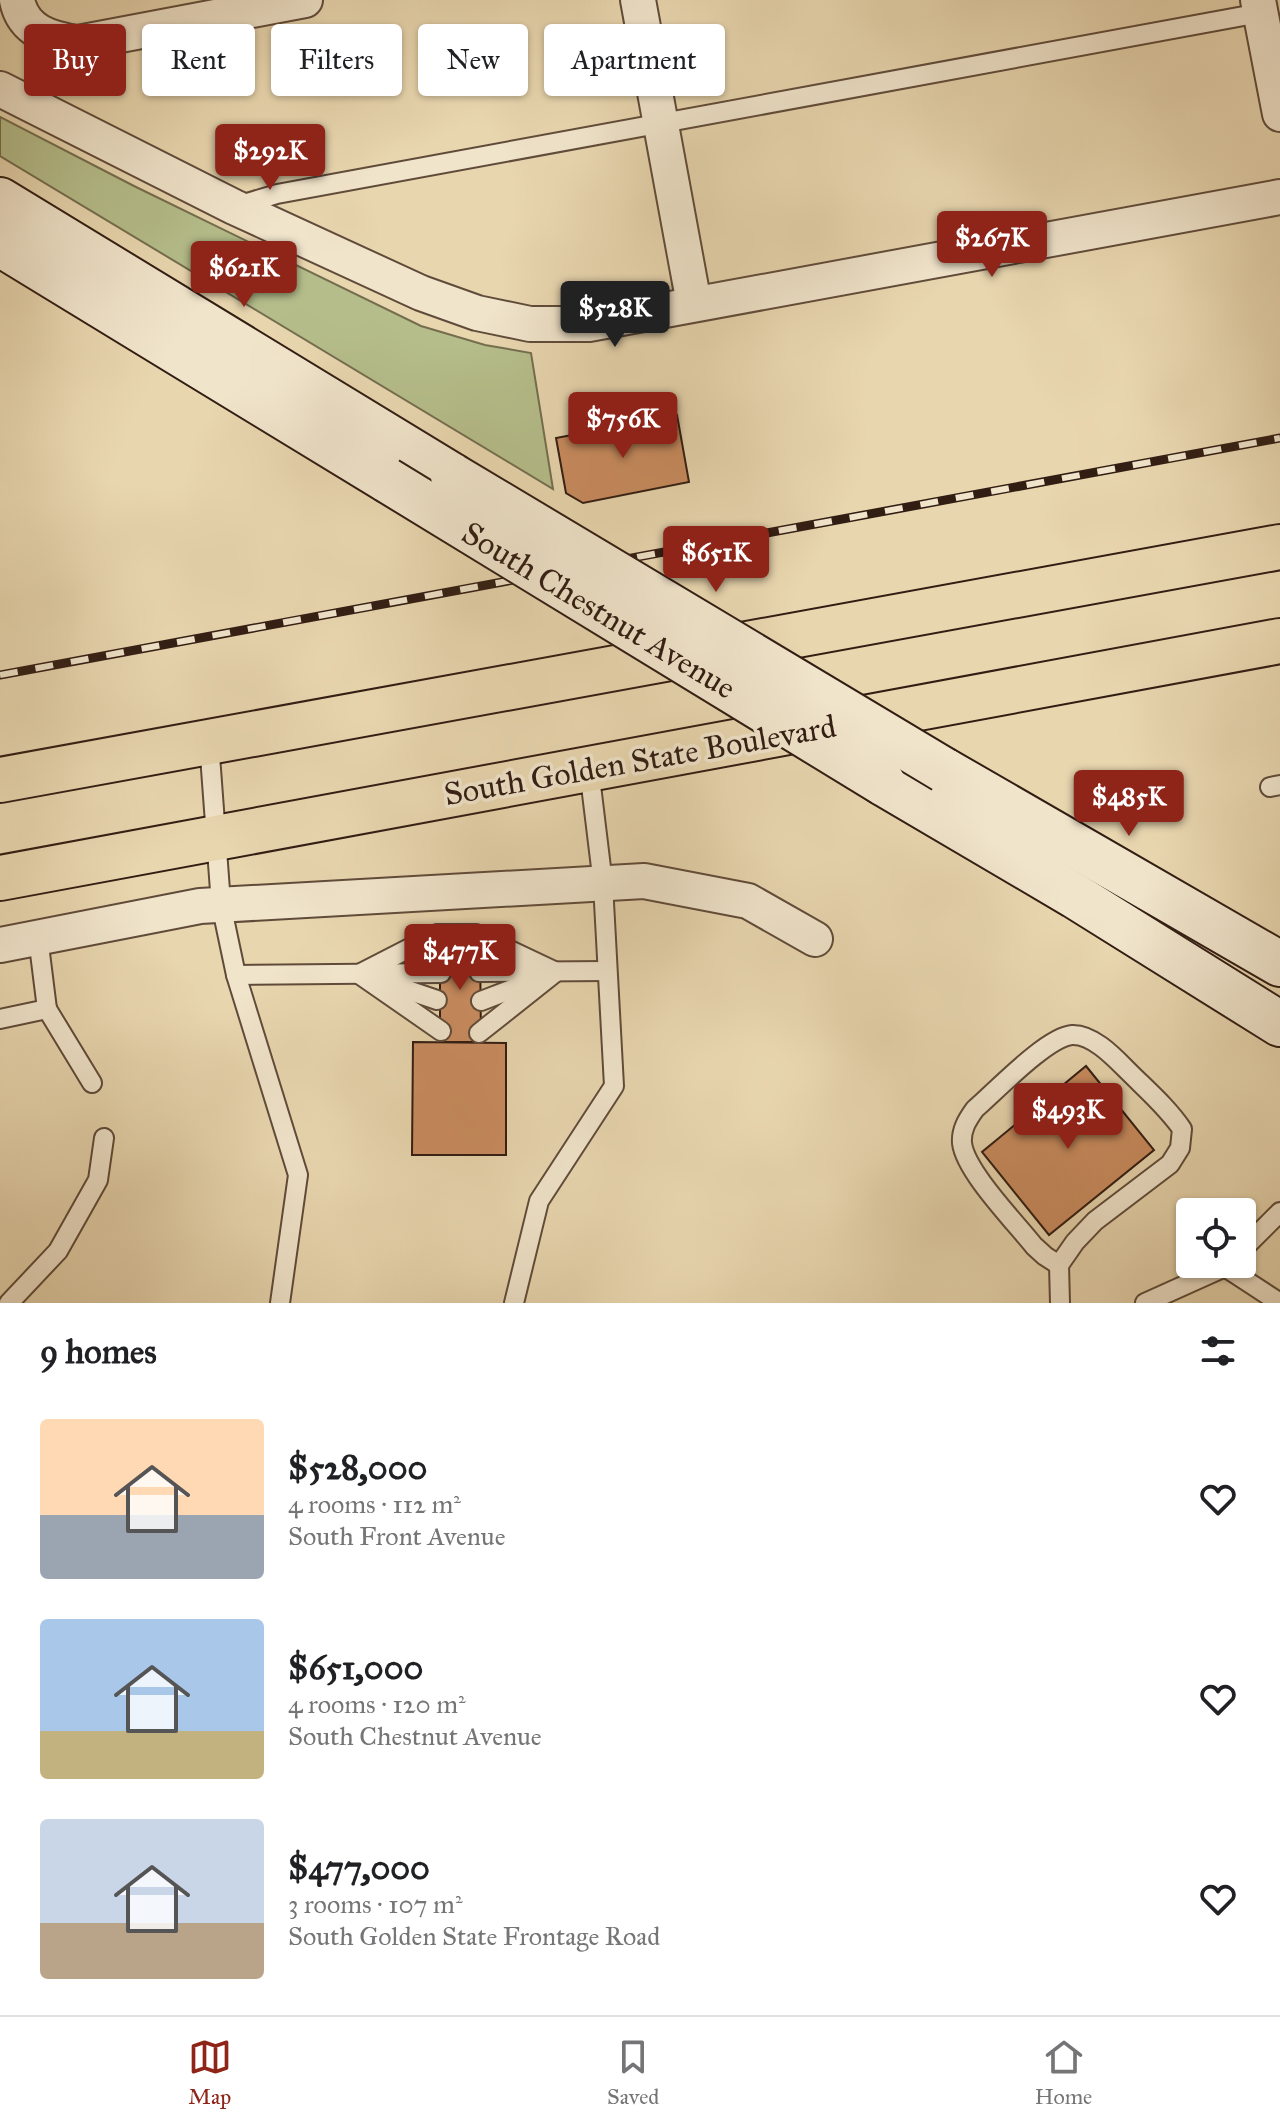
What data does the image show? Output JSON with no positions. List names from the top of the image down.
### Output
{
  "streets": {
    "main road": ["South Chestnut Avenue", "South Golden State Boulevard"]
  },
  "page": {
    "chip": [
      "Buy",
      "Rent",
      "Filters",
      "New",
      "Apartment"
    ],
    "price": [
      "$292K",
      "$267K",
      "$621K",
      "$528K",
      "$756K",
      "$651K",
      "$485K",
      "$477K",
      "$493K"
    ],
    "heading": "9 homes",
    "list": [
      {
        "name": "$528,000",
        "note": "4 rooms · 112 m² · South Front Avenue"
      },
      {
        "name": "$651,000",
        "note": "4 rooms · 120 m² · South Chestnut Avenue"
      },
      {
        "name": "$477,000",
        "note": "3 rooms · 107 m² · South Golden State Frontage Road"
      }
    ],
    "tabs": ["Map", "Saved", "Home"]
  }
}
